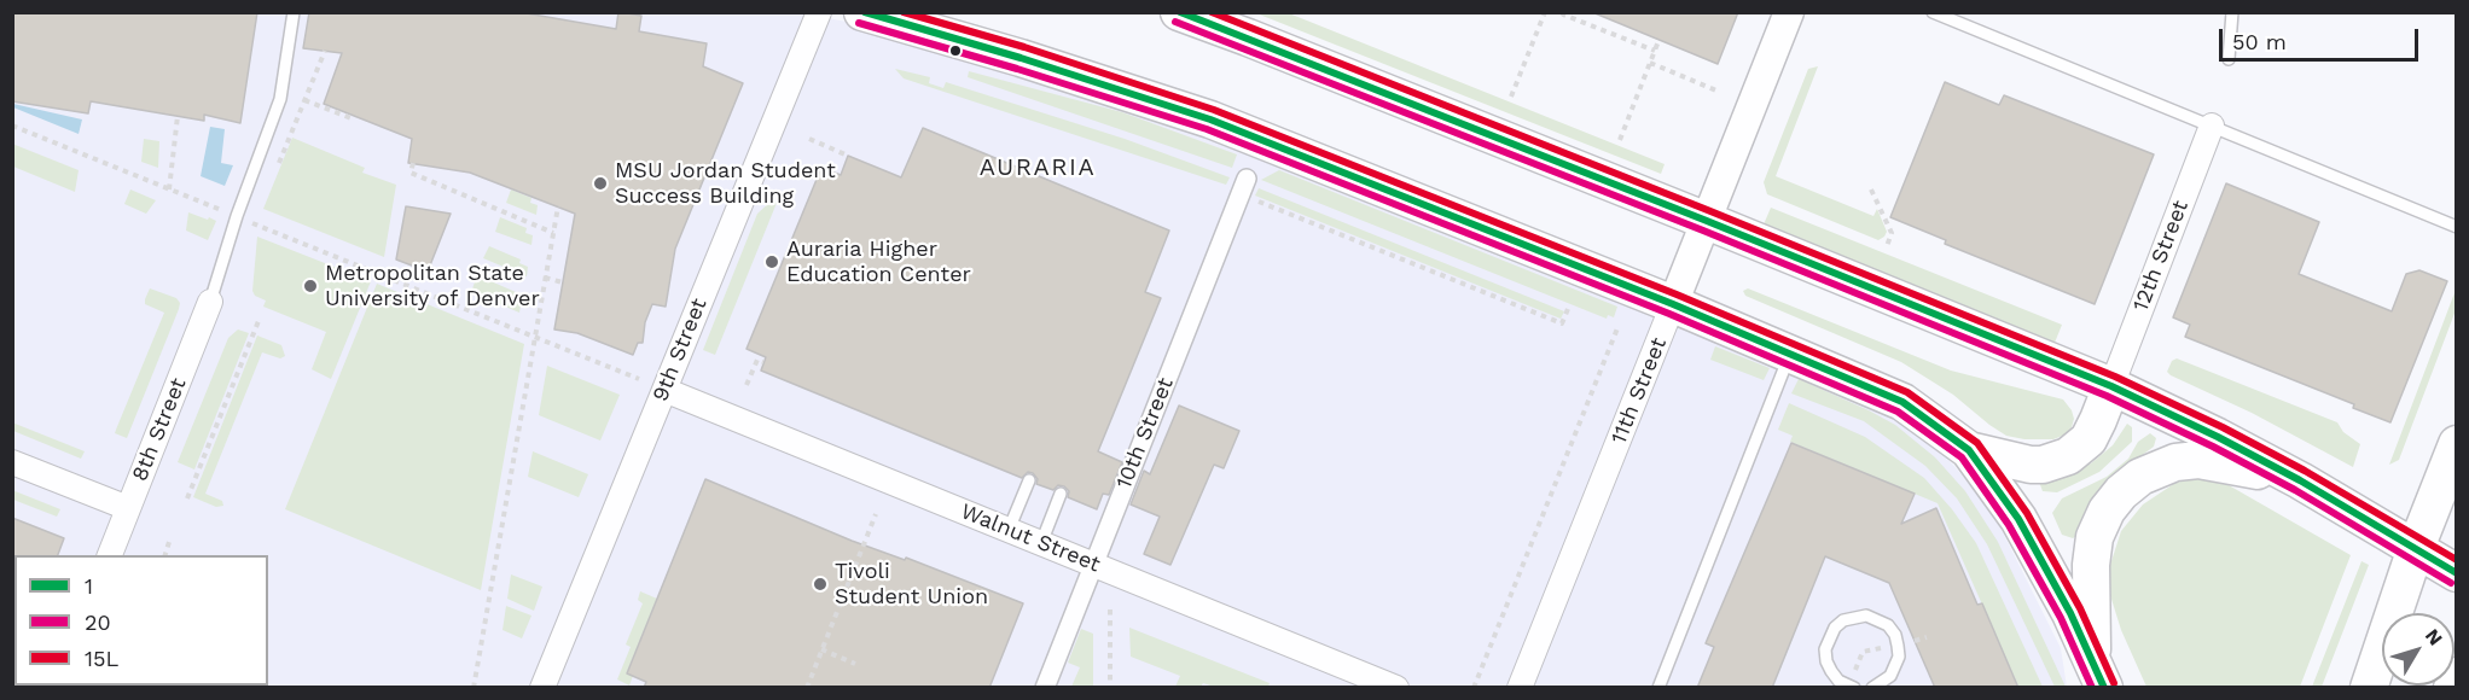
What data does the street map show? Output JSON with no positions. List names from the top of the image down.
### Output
{
  "streets": {
    "street": [
      "12th Street",
      "9th Street",
      "11th Street",
      "8th Street",
      "10th Street",
      "Walnut Street"
    ]
  },
  "crossings": [
    ["9th Street", "Walnut Street"],
    ["10th Street", "Walnut Street"]
  ],
  "districts": ["AURARIA"],
  "places": [
    "MSU Jordan Student Success Building",
    "Auraria Higher Education Center",
    "Metropolitan State University of Denver",
    "Tivoli Student Union"
  ],
  "lines": ["transit line 1", "transit line 15L", "transit line 20"],
  "legend": ["1", "20", "15L"],
  "scale_bar": "50 m",
  "north": "top right"
}
